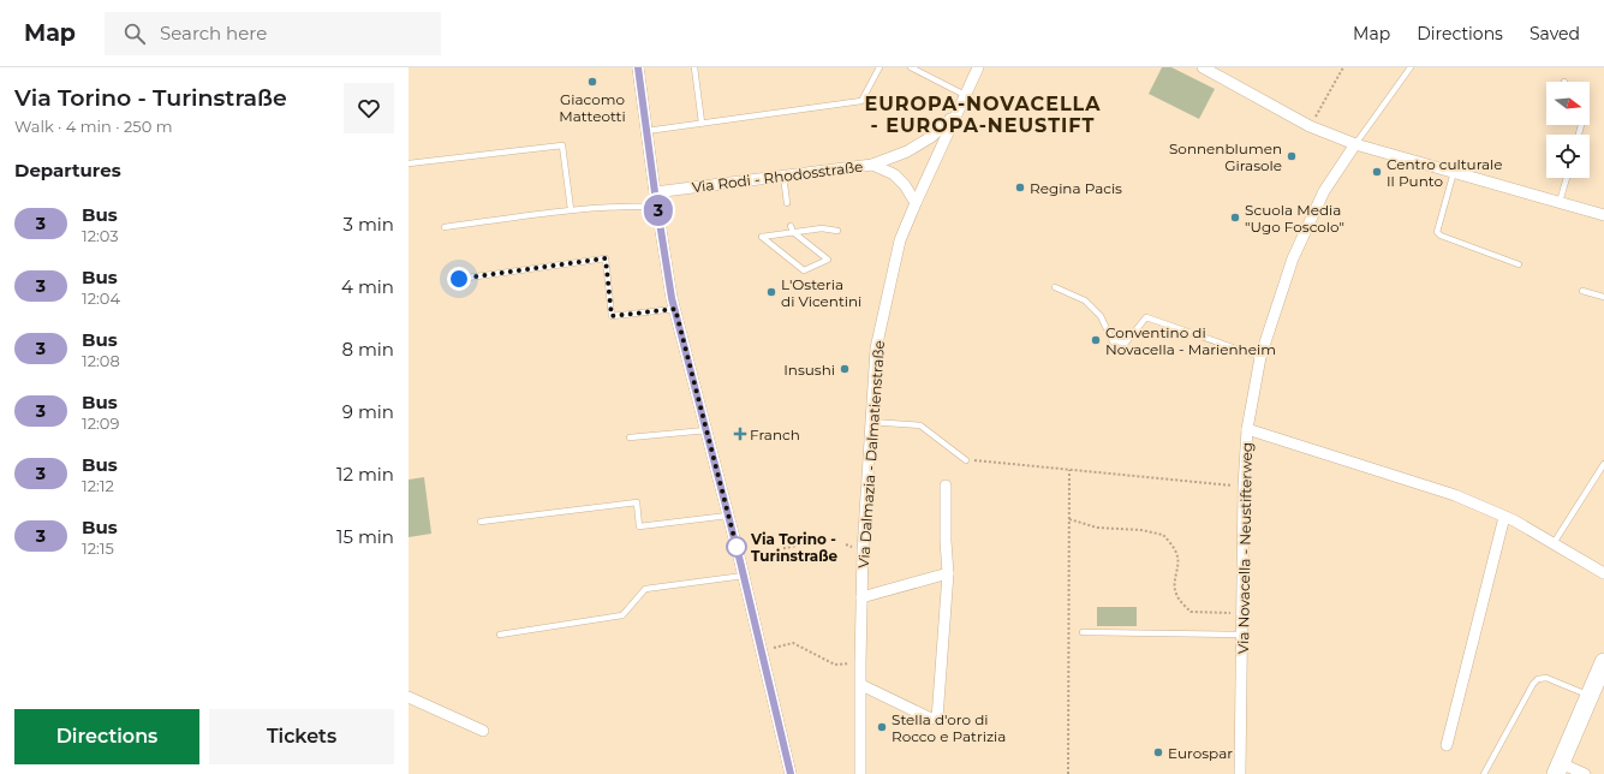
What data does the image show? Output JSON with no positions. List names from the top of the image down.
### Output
{
  "streets": {
    "street": ["Via Rodi - Rhodosstraße", "Via Dalmazia - Dalmatienstraße", "Via Novacella - Neustifterweg"]
  },
  "crossings": [
    ["Via Rodi - Rhodosstraße", "Via Dalmazia - Dalmatienstraße"]
  ],
  "districts": ["EUROPA-NOVACELLA - EUROPA-NEUSTIFT"],
  "places": {
    "other": [
      "Giacomo Matteotti",
      "Sonnenblumen Girasole",
      "Centro culturale Il Punto",
      "Regina Pacis",
      "Scuola Media \"Ugo Foscolo\"",
      "L'Osteria di Vicentini",
      "Conventino di Novacella - Marienheim",
      "Insushi",
      "Via Torino - Turinstraße",
      "Stella d'oro di Rocco e Patrizia",
      "Eurospar"
    ],
    "health": ["Franch"]
  },
  "lines": ["bus line 3"],
  "north": "right",
  "page": {
    "header": "Map",
    "search": "Search here",
    "nav": ["Map", "Directions", "Saved"],
    "heading": [
      ["Via Torino - Turinstraße", "Walk · 4 min · 250 m"],
      "Departures"
    ],
    "on_map": "3",
    "list": [
      {
        "mark": "3",
        "name": "Bus",
        "note": "12:03",
        "value": "3 min"
      },
      {
        "mark": "3",
        "name": "Bus",
        "note": "12:04",
        "value": "4 min"
      },
      {
        "mark": "3",
        "name": "Bus",
        "note": "12:08",
        "value": "8 min"
      },
      {
        "mark": "3",
        "name": "Bus",
        "note": "12:09",
        "value": "9 min"
      },
      {
        "mark": "3",
        "name": "Bus",
        "note": "12:12",
        "value": "12 min"
      },
      {
        "mark": "3",
        "name": "Bus",
        "note": "12:15",
        "value": "15 min"
      }
    ],
    "buttons": ["Directions", "Tickets"]
  }
}
